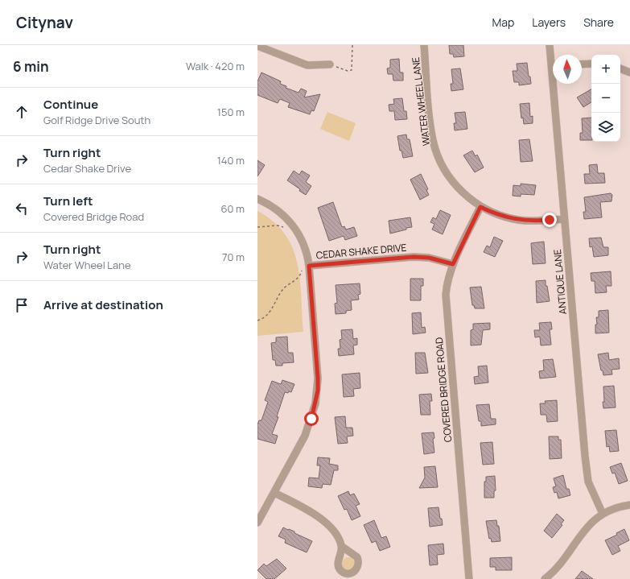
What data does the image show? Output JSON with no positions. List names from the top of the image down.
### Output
{
  "streets": {
    "street": [
      "WATER WHEEL LANE",
      "CEDAR SHAKE DRIVE",
      "ANTIQUE LANE",
      "COVERED BRIDGE ROAD"
    ]
  },
  "crossings": [
    ["WATER WHEEL LANE", "ANTIQUE LANE"],
    ["WATER WHEEL LANE", "COVERED BRIDGE ROAD"],
    ["CEDAR SHAKE DRIVE", "COVERED BRIDGE ROAD"]
  ],
  "north": "top",
  "page": {
    "header": "Citynav",
    "nav": ["Map", "Layers", "Share"],
    "heading": ["6 min", "Walk · 420 m"],
    "map_buttons": ["+", "−"],
    "list": [
      ["Continue", "Golf Ridge Drive South", "150 m"],
      ["Turn right", "Cedar Shake Drive", "140 m"],
      ["Turn left", "Covered Bridge Road", "60 m"],
      ["Turn right", "Water Wheel Lane", "70 m"],
      "Arrive at destination"
    ]
  }
}
